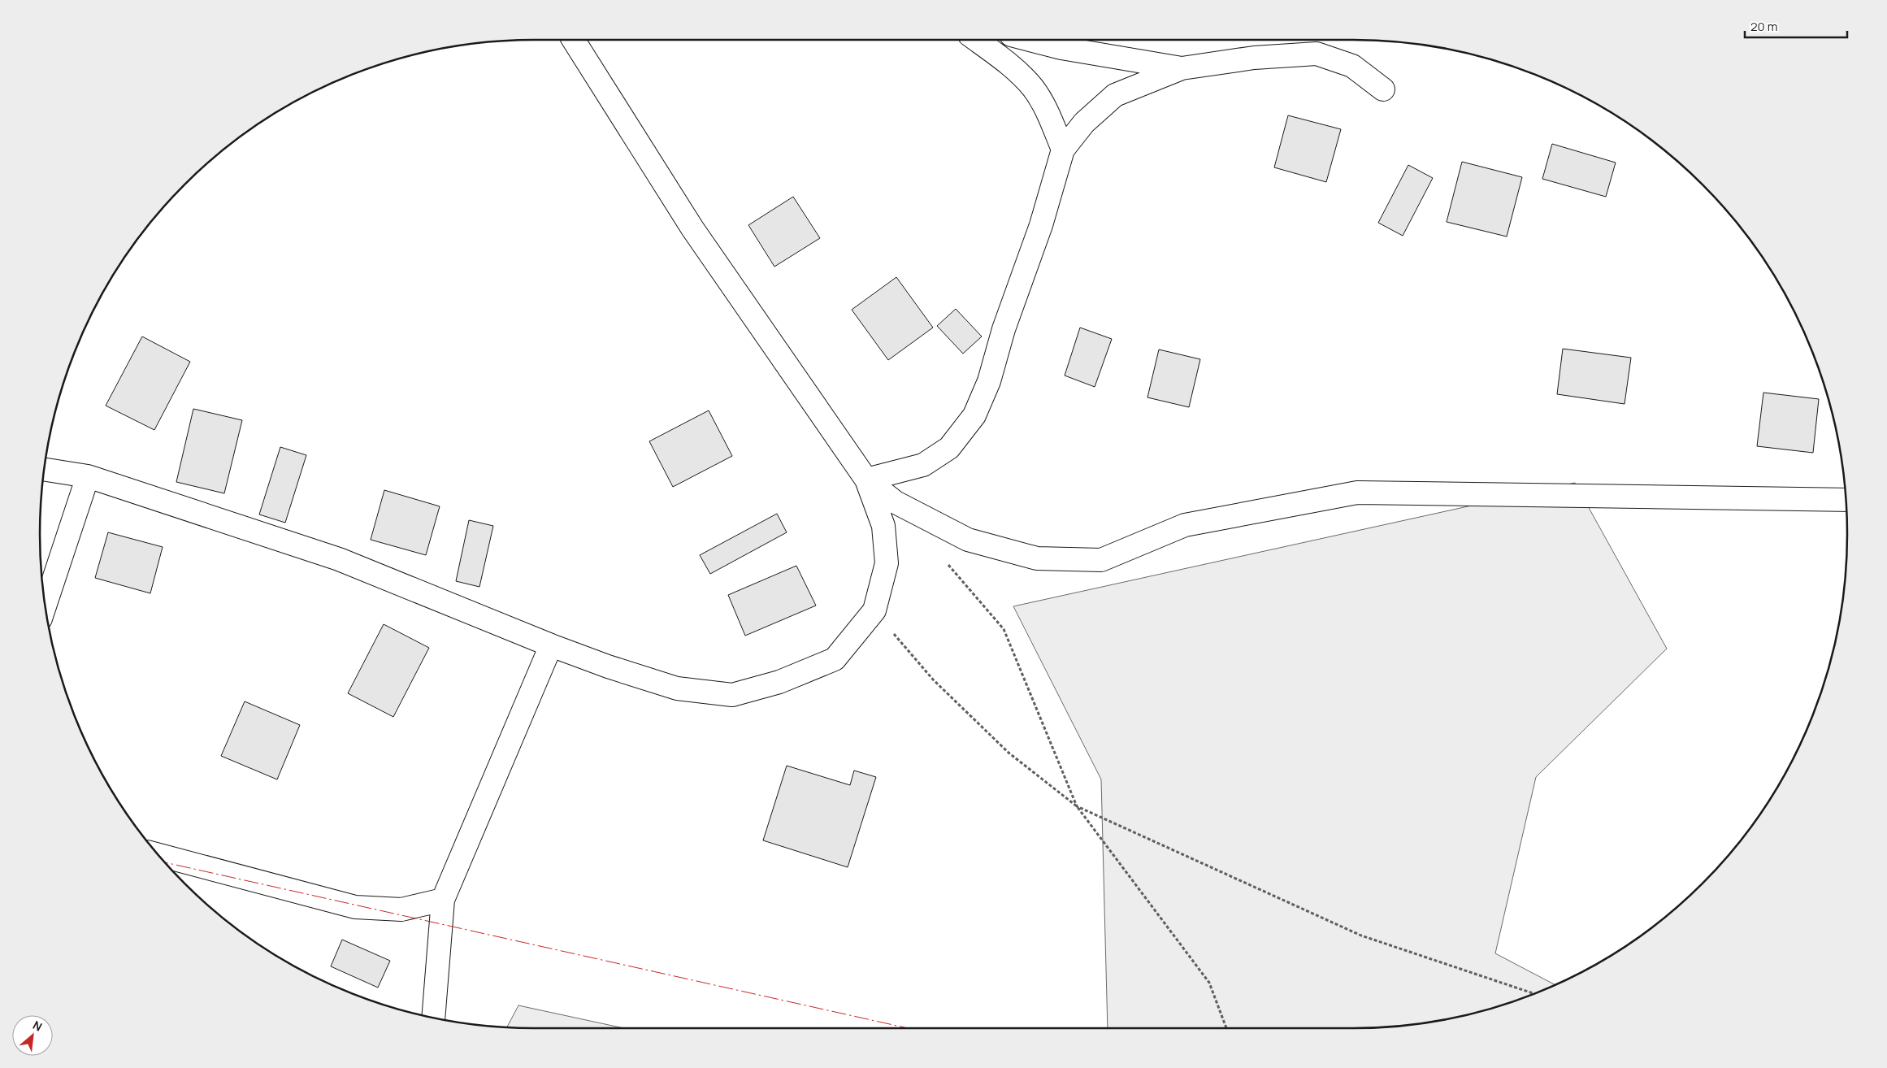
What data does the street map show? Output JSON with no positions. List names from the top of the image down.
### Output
{
  "scale_bar": "20 m",
  "north": "top right"
}
